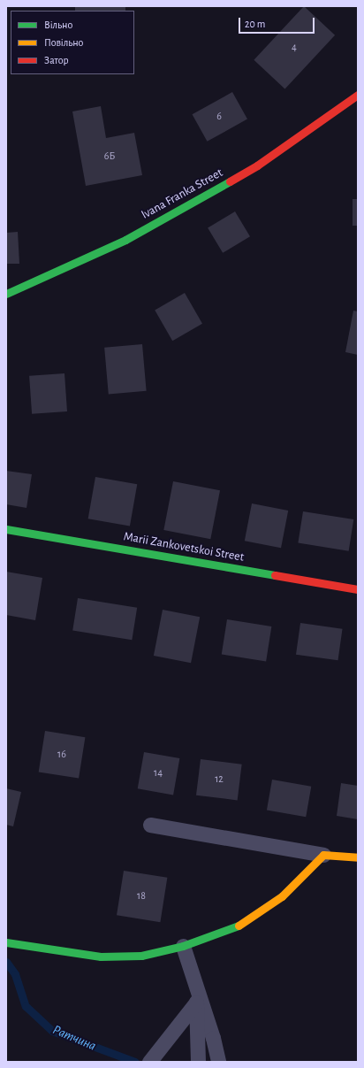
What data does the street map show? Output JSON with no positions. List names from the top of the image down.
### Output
{
  "streets": {
    "street": ["Ivana Franka Street", "Marii Zankovetskoi Street"]
  },
  "water": ["Ратчина"],
  "house_numbers": [
    "4",
    "6",
    "6Б",
    "16",
    "14",
    "12",
    "18"
  ],
  "legend": ["Вільно", "Повільно", "Затор"],
  "scale_bar": "20 m"
}
